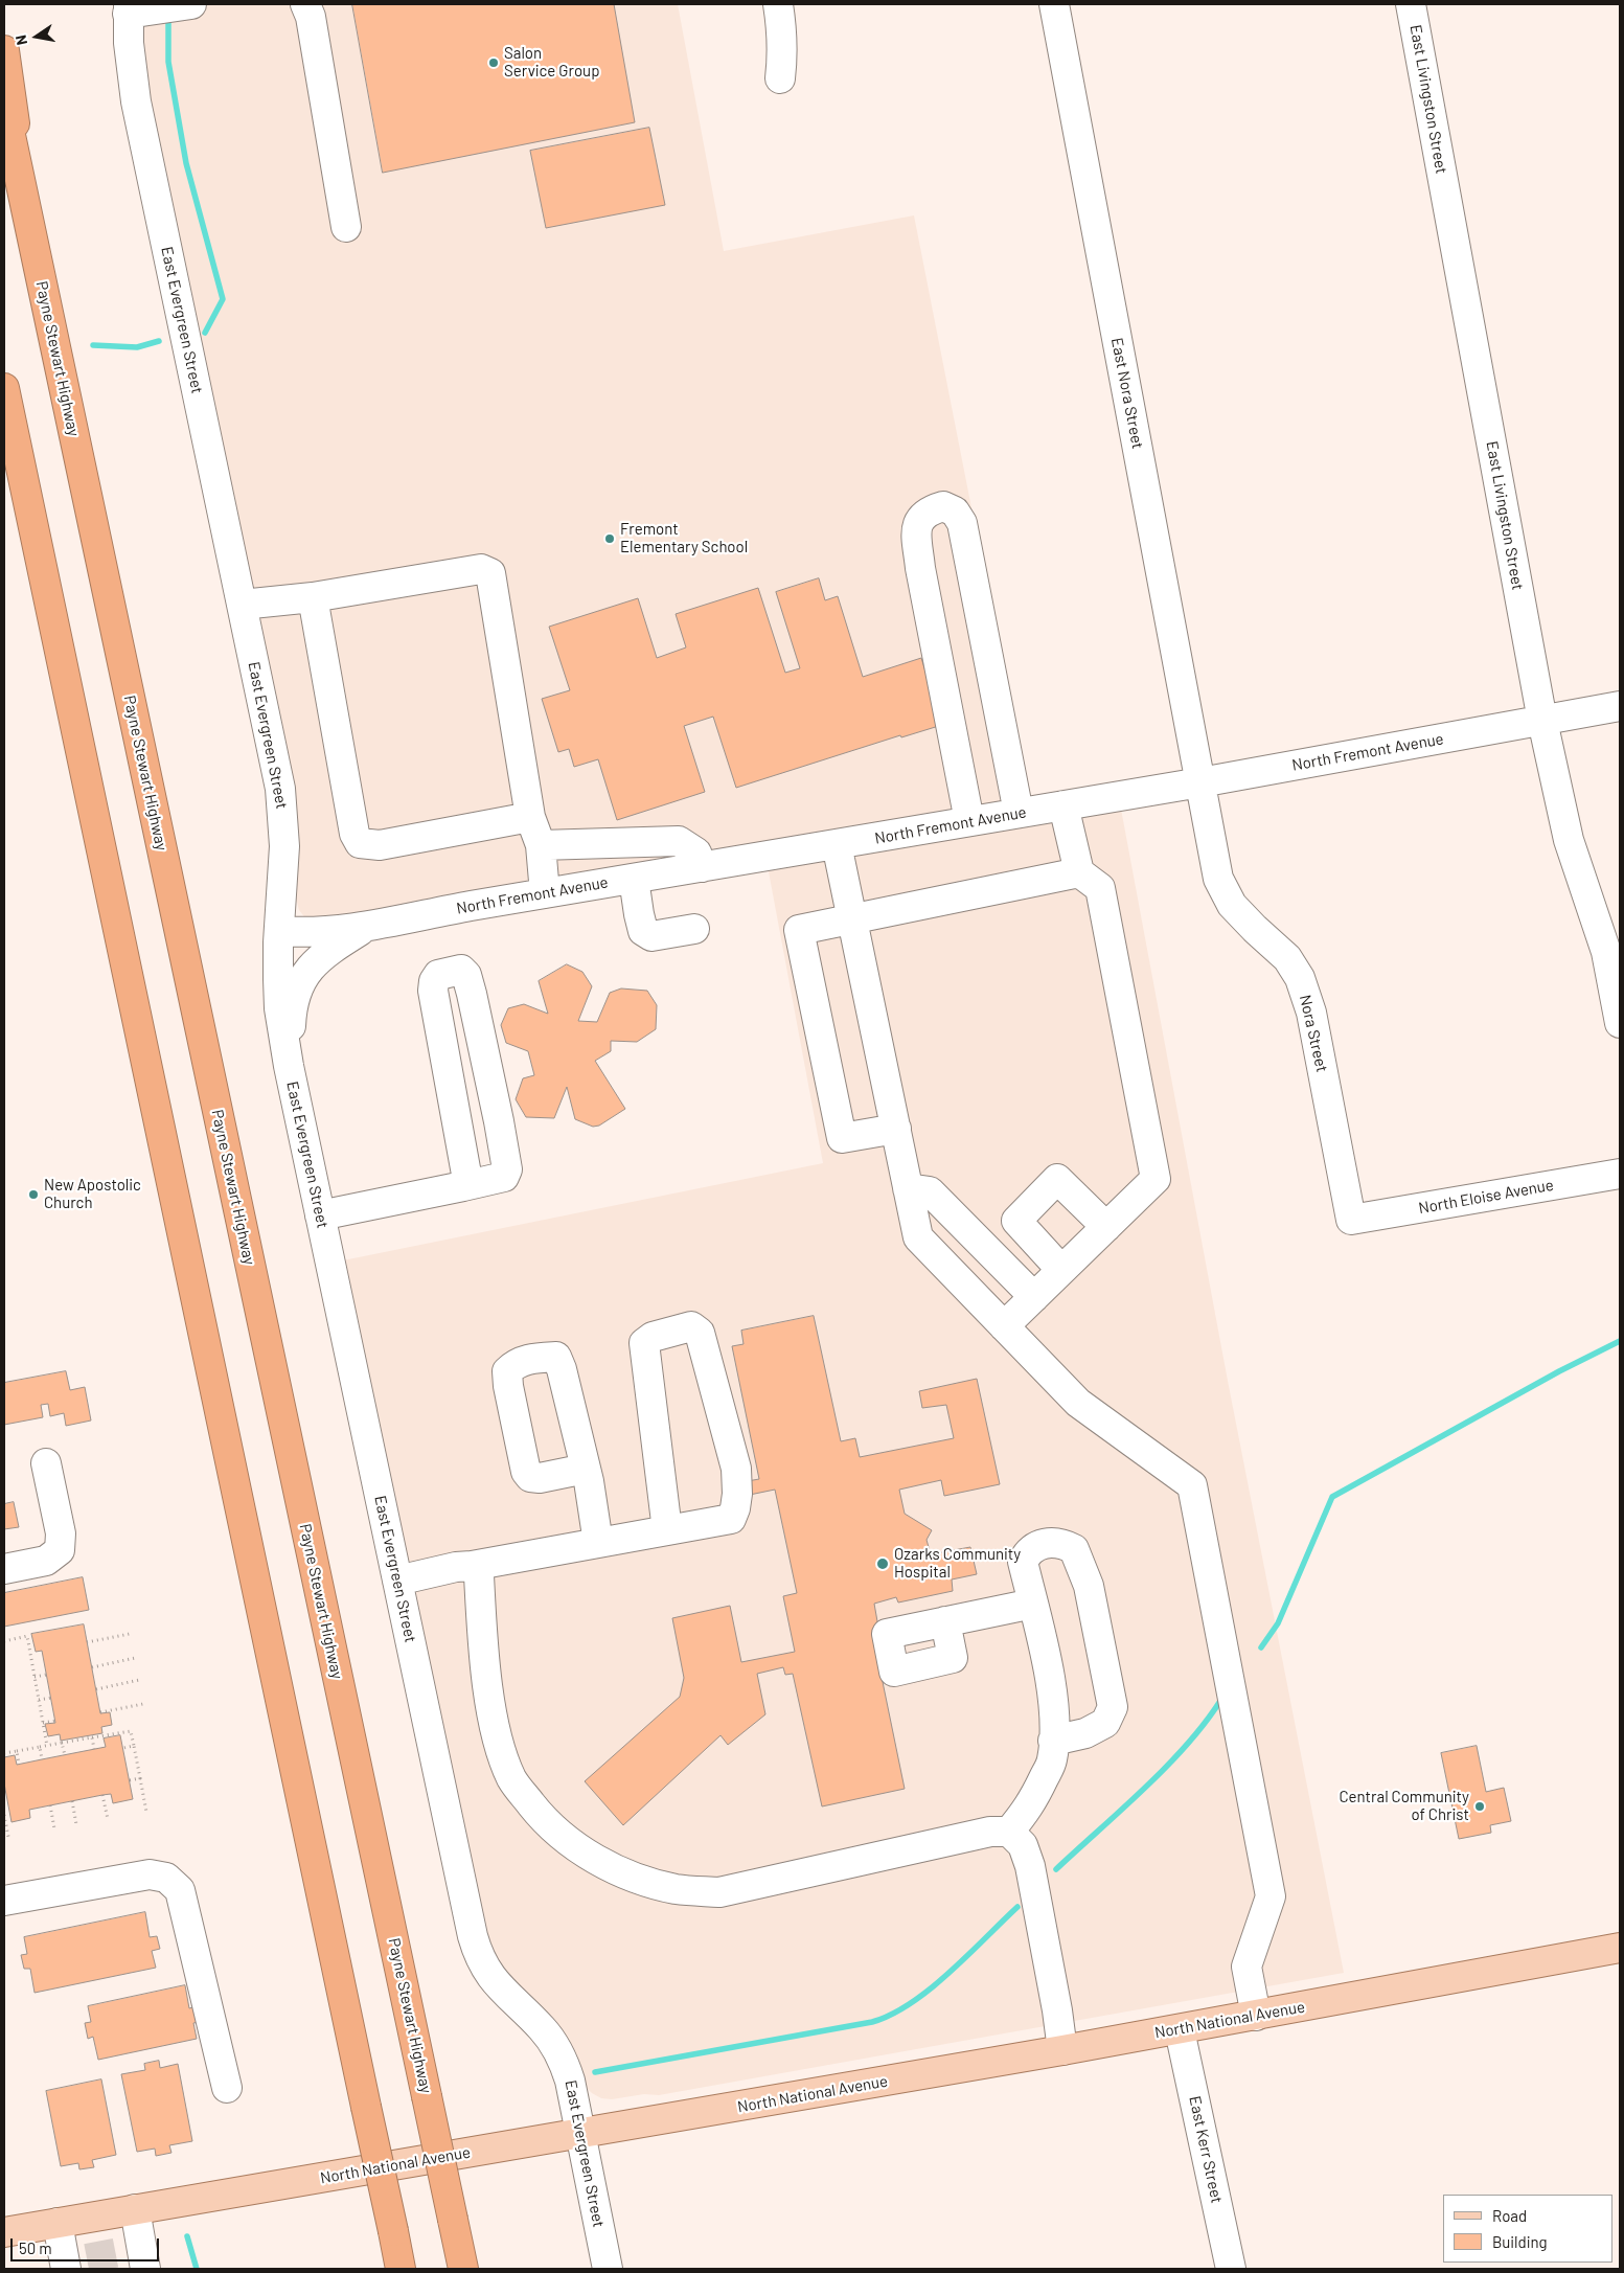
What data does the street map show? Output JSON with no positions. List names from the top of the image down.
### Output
{
  "streets": {
    "highway": ["Payne Stewart Highway"],
    "main road": ["North National Avenue"],
    "street": [
      "East Livingston Street",
      "East Evergreen Street",
      "East Nora Street",
      "North Fremont Avenue",
      "Nora Street",
      "North Eloise Avenue",
      "East Kerr Street"
    ]
  },
  "crossings": [
    ["East Livingston Street", "North Fremont Avenue"],
    ["East Evergreen Street", "North Fremont Avenue"],
    ["East Evergreen Street", "North National Avenue"],
    ["East Nora Street", "North Fremont Avenue"],
    ["East Nora Street", "Nora Street"],
    ["North Fremont Avenue", "Nora Street"],
    ["Nora Street", "North Eloise Avenue"],
    ["North National Avenue", "East Kerr Street"]
  ],
  "places": [
    "Salon Service Group",
    "Fremont Elementary School",
    "New Apostolic Church",
    "Ozarks Community Hospital",
    "Central Community of Christ"
  ],
  "legend": ["Road", "Building"],
  "scale_bar": "50 m",
  "north": "left"
}
